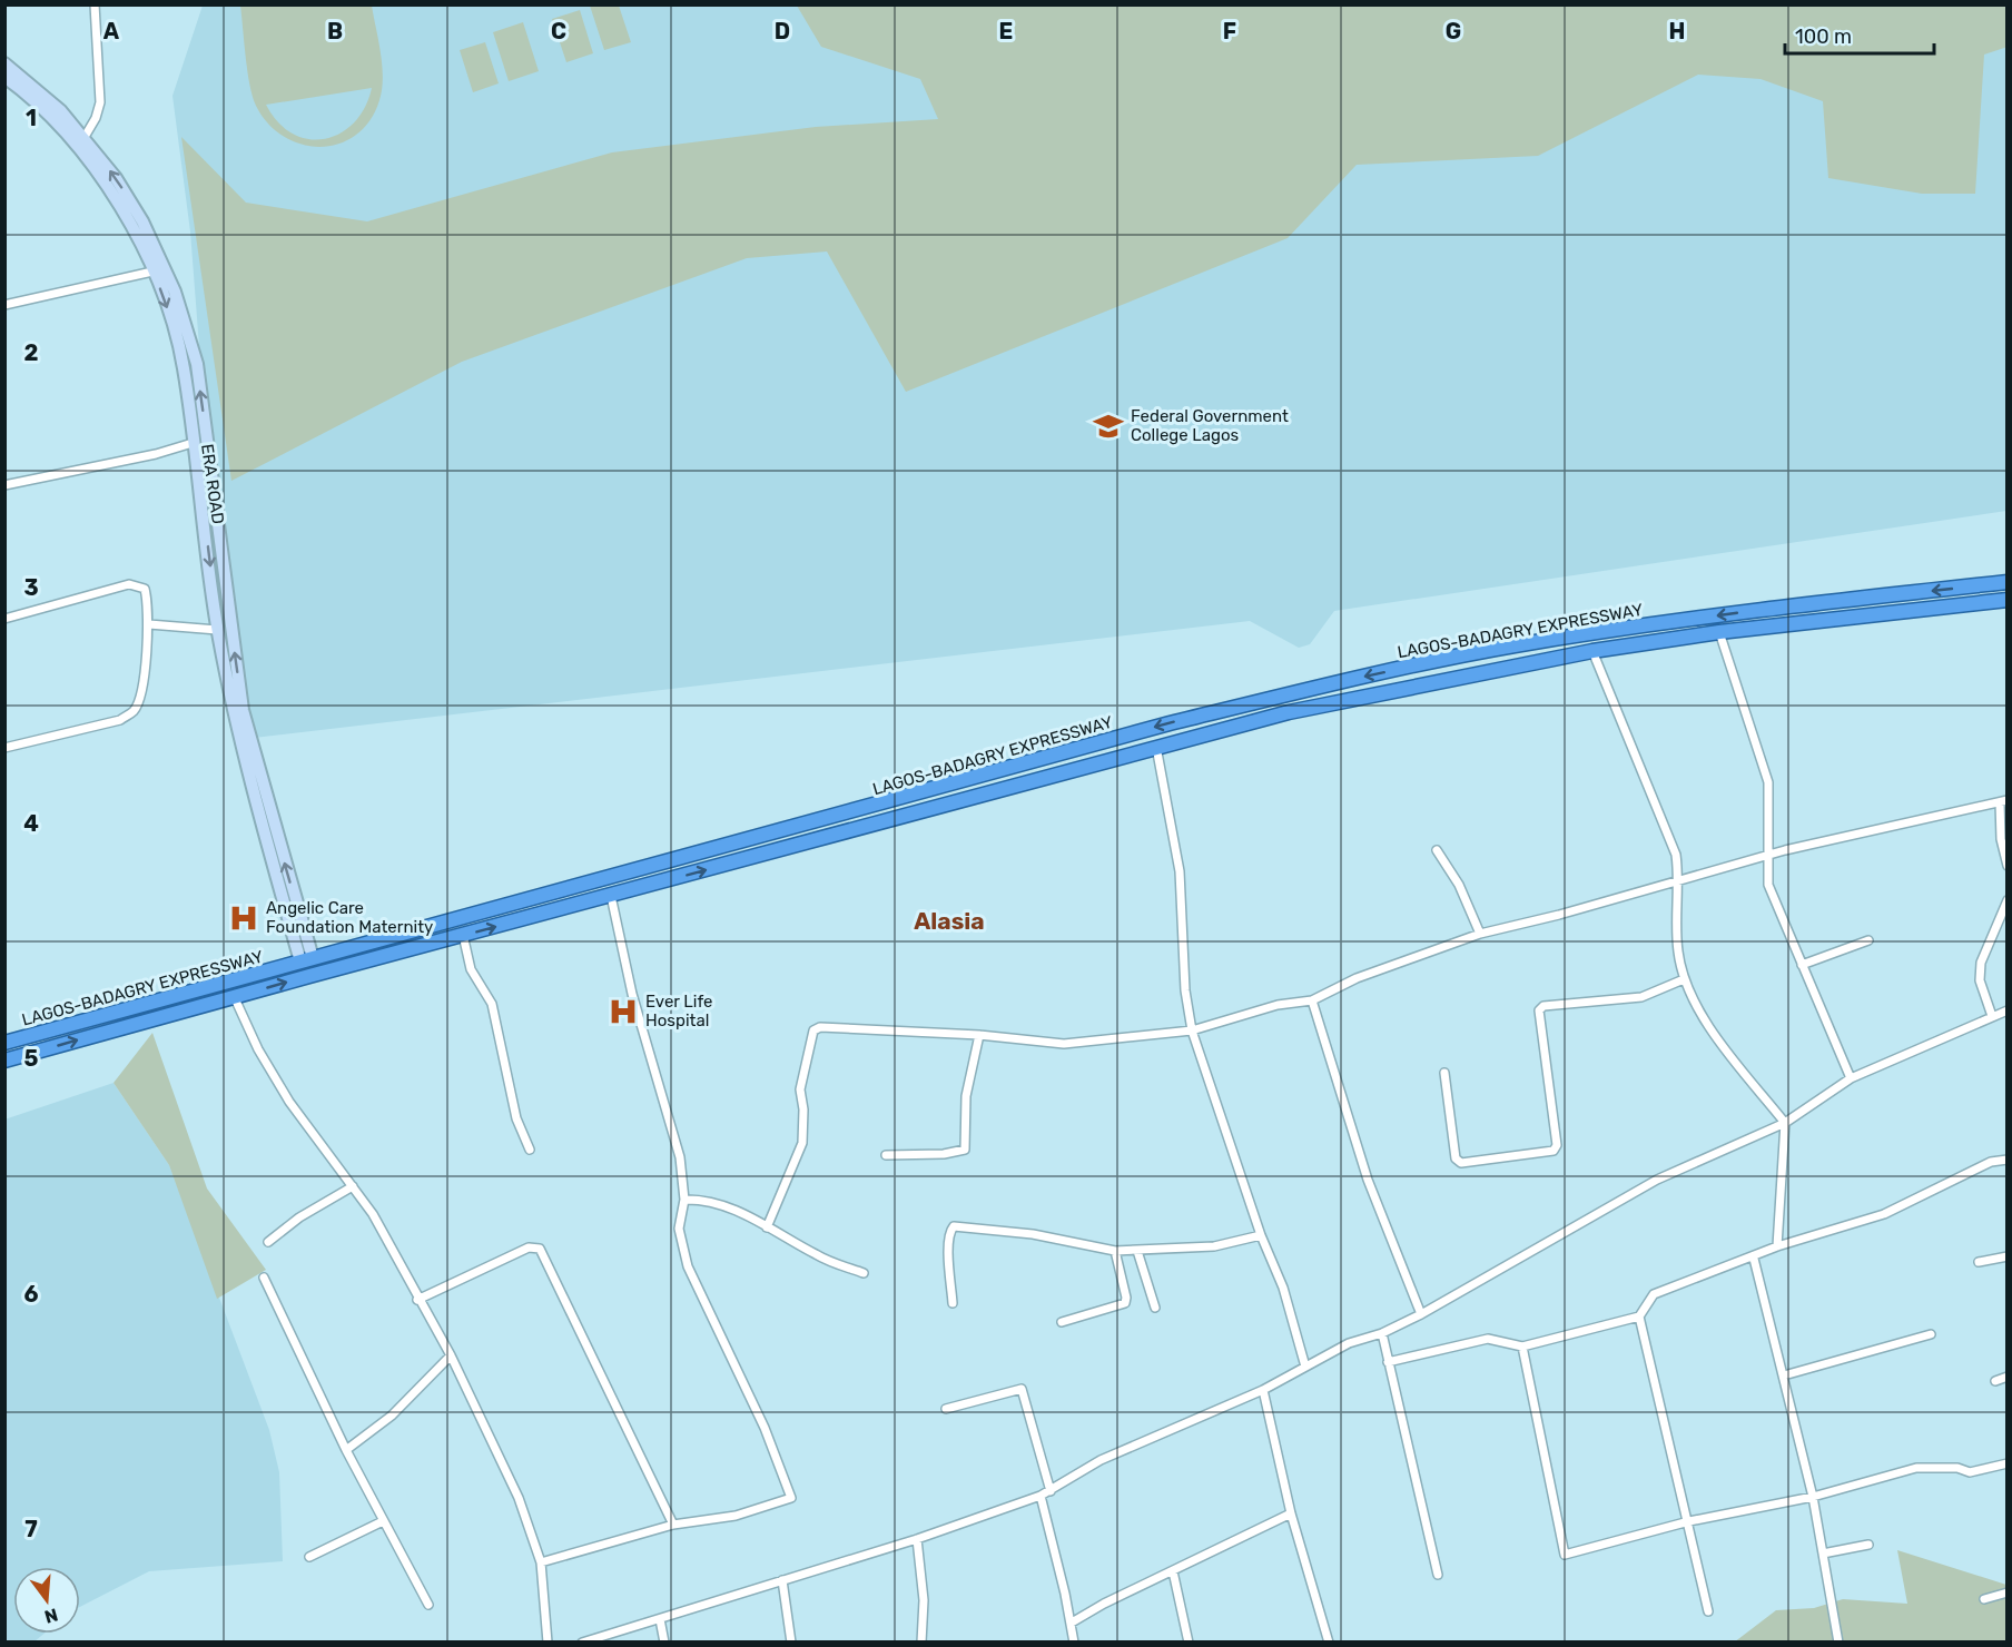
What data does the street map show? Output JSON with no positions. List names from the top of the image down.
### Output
{
  "streets": {
    "highway": ["LAGOS-BADAGRY EXPRESSWAY"],
    "main road": ["ERA ROAD"]
  },
  "crossings": [
    ["ERA ROAD", "LAGOS-BADAGRY EXPRESSWAY"]
  ],
  "districts": ["Alasia"],
  "places": {
    "school or university": ["Federal Government College Lagos"],
    "hospital": ["Angelic Care Foundation Maternity", "Ever Life Hospital"]
  },
  "scale_bar": "100 m",
  "north": "bottom",
  "grid": {
    "columns": [
      "A",
      "B",
      "C",
      "D",
      "E",
      "F",
      "G",
      "H"
    ],
    "rows": [
      "1",
      "2",
      "3",
      "4",
      "5",
      "6",
      "7"
    ]
  }
}
